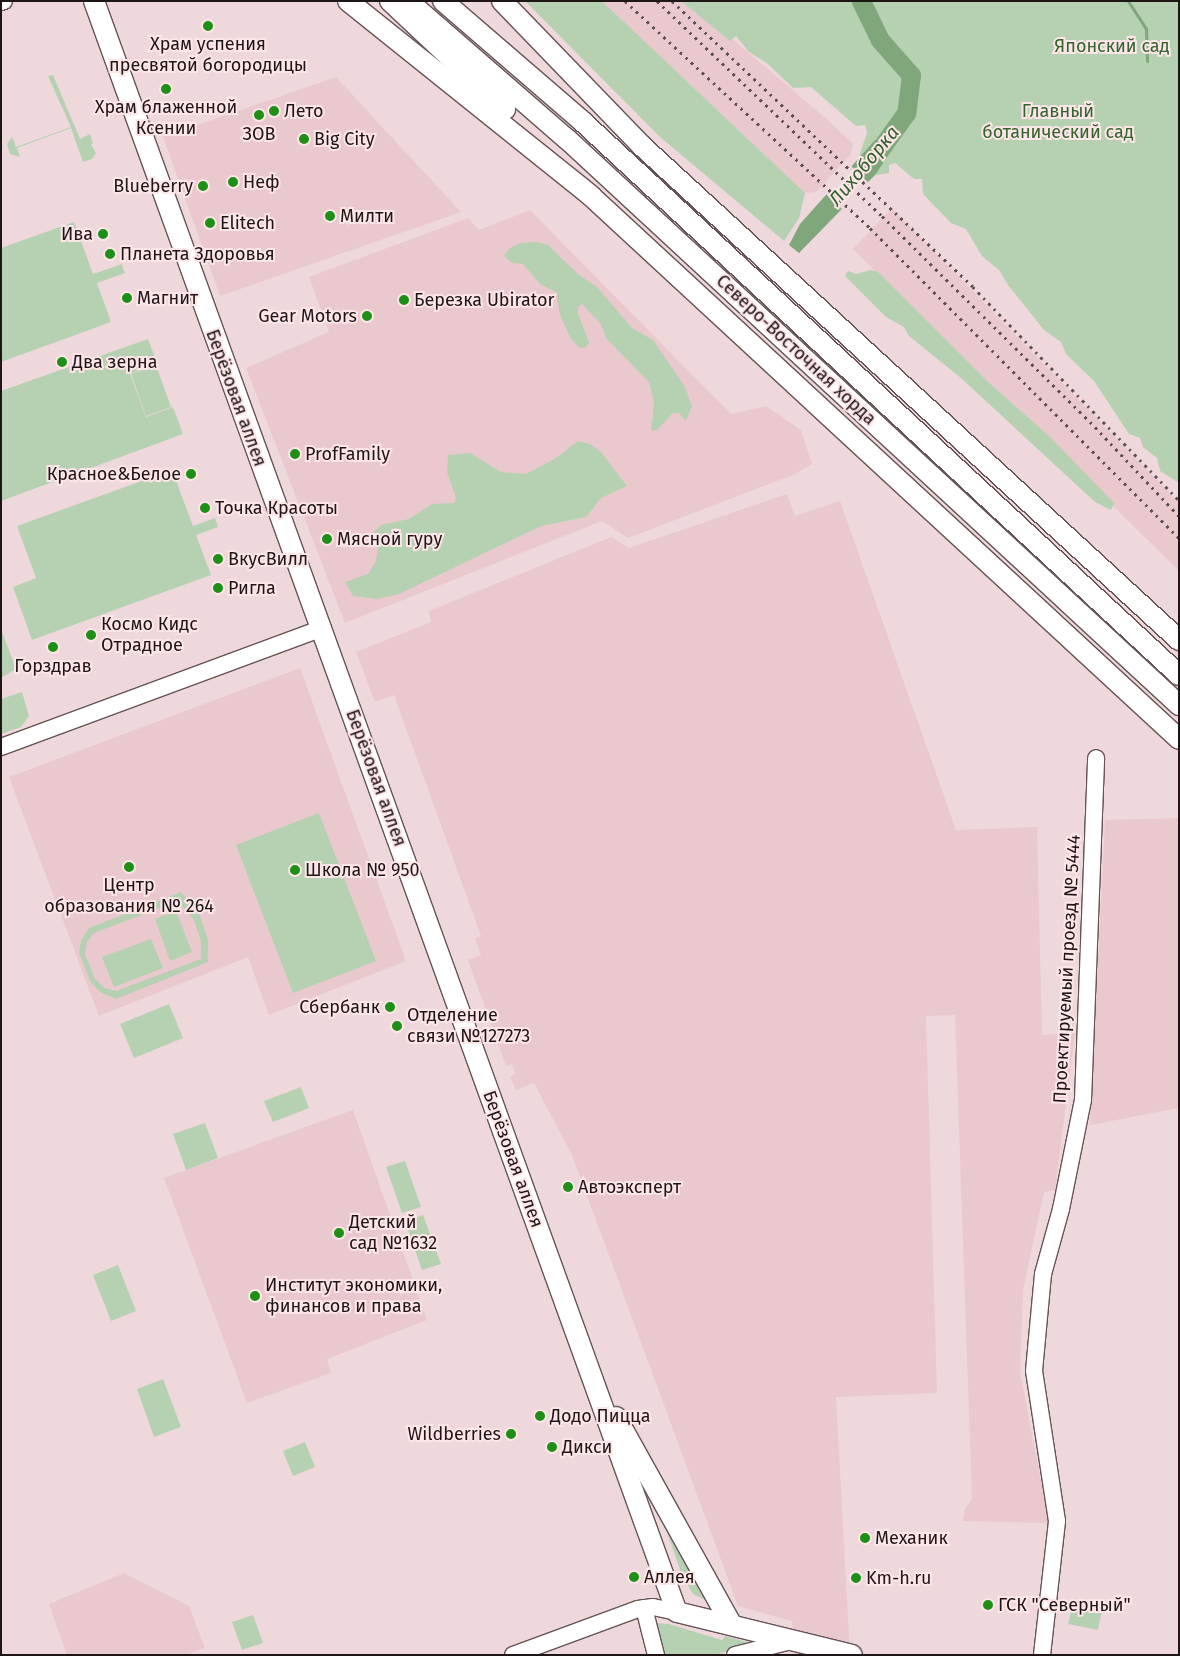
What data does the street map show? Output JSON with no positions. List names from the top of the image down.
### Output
{
  "streets": {
    "main road": ["Северо-Восточная хорда", "Берёзовая аллея"],
    "street": ["Проектируемый проезд № 5444"]
  },
  "water": ["Лихоборка"],
  "parks": ["Японский сад", "Главный ботанический сад"],
  "places": [
    "Храм успения пресвятой богородицы",
    "Храм блаженной Ксении",
    "Лето",
    "ЗОВ",
    "Big City",
    "Неф",
    "Blueberry",
    "Милти",
    "Elitech",
    "Ива",
    "Планета Здоровья",
    "Магнит",
    "Березка Ubirator",
    "Gear Motors",
    "Два зерна",
    "ProfFamily",
    "Красное&Белое",
    "Точка Красоты",
    "Мясной гуру",
    "ВкусВилл",
    "Ригла",
    "Космо Кидс Отрадное",
    "Горздрав",
    "Центр образования № 264",
    "Школа № 950",
    "Сбербанк",
    "Отделение связи №127273",
    "Автоэксперт",
    "Детский сад №1632",
    "Институт экономики, финансов и права",
    "Додо Пицца",
    "Wildberries",
    "Дикси",
    "Механик",
    "Аллея",
    "Km-h.ru",
    "ГСК \"Северный\""
  ]
}
